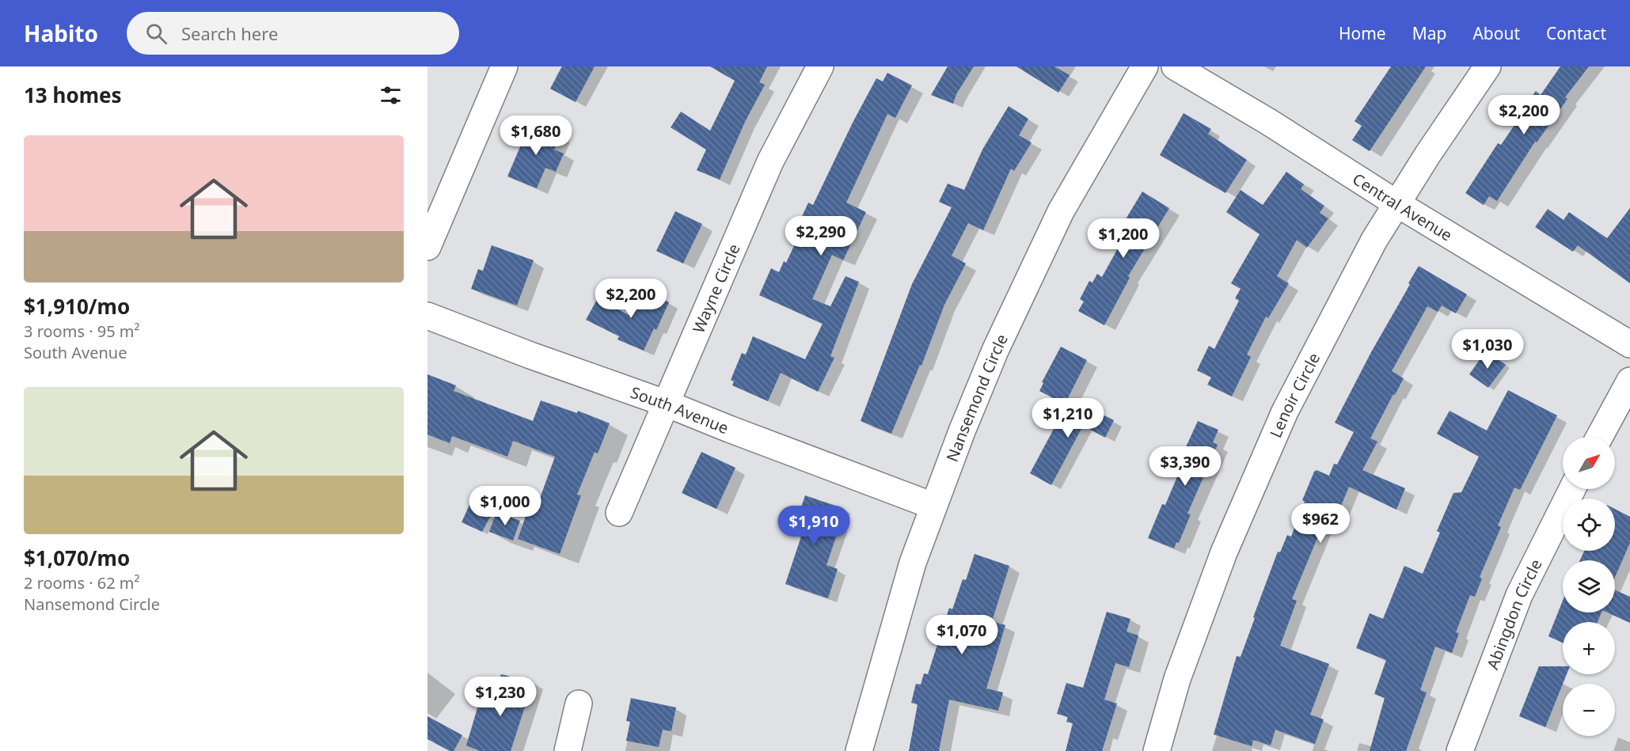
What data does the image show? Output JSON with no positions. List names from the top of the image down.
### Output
{
  "streets": {
    "street": [
      "Central Avenue",
      "Wayne Circle",
      "Lenoir Circle",
      "Nansemond Circle",
      "South Avenue",
      "Abingdon Circle"
    ]
  },
  "crossings": [
    ["Central Avenue", "Lenoir Circle"],
    ["Wayne Circle", "South Avenue"],
    ["Nansemond Circle", "South Avenue"]
  ],
  "north": "top right",
  "page": {
    "header": "Habito",
    "search": "Search here",
    "nav": [
      "Home",
      "Map",
      "About",
      "Contact"
    ],
    "heading": "13 homes",
    "price": [
      "$2,200",
      "$1,680",
      "$2,290",
      "$1,200",
      "$2,200",
      "$1,030",
      "$1,210",
      "$3,390",
      "$1,000",
      "$962",
      "$1,910",
      "$1,070",
      "$1,230"
    ],
    "list": [
      {
        "name": "$1,910/mo",
        "note": "3 rooms · 95 m² · South Avenue"
      },
      {
        "name": "$1,070/mo",
        "note": "2 rooms · 62 m² · Nansemond Circle"
      }
    ],
    "map_buttons": ["+", "−"]
  }
}
